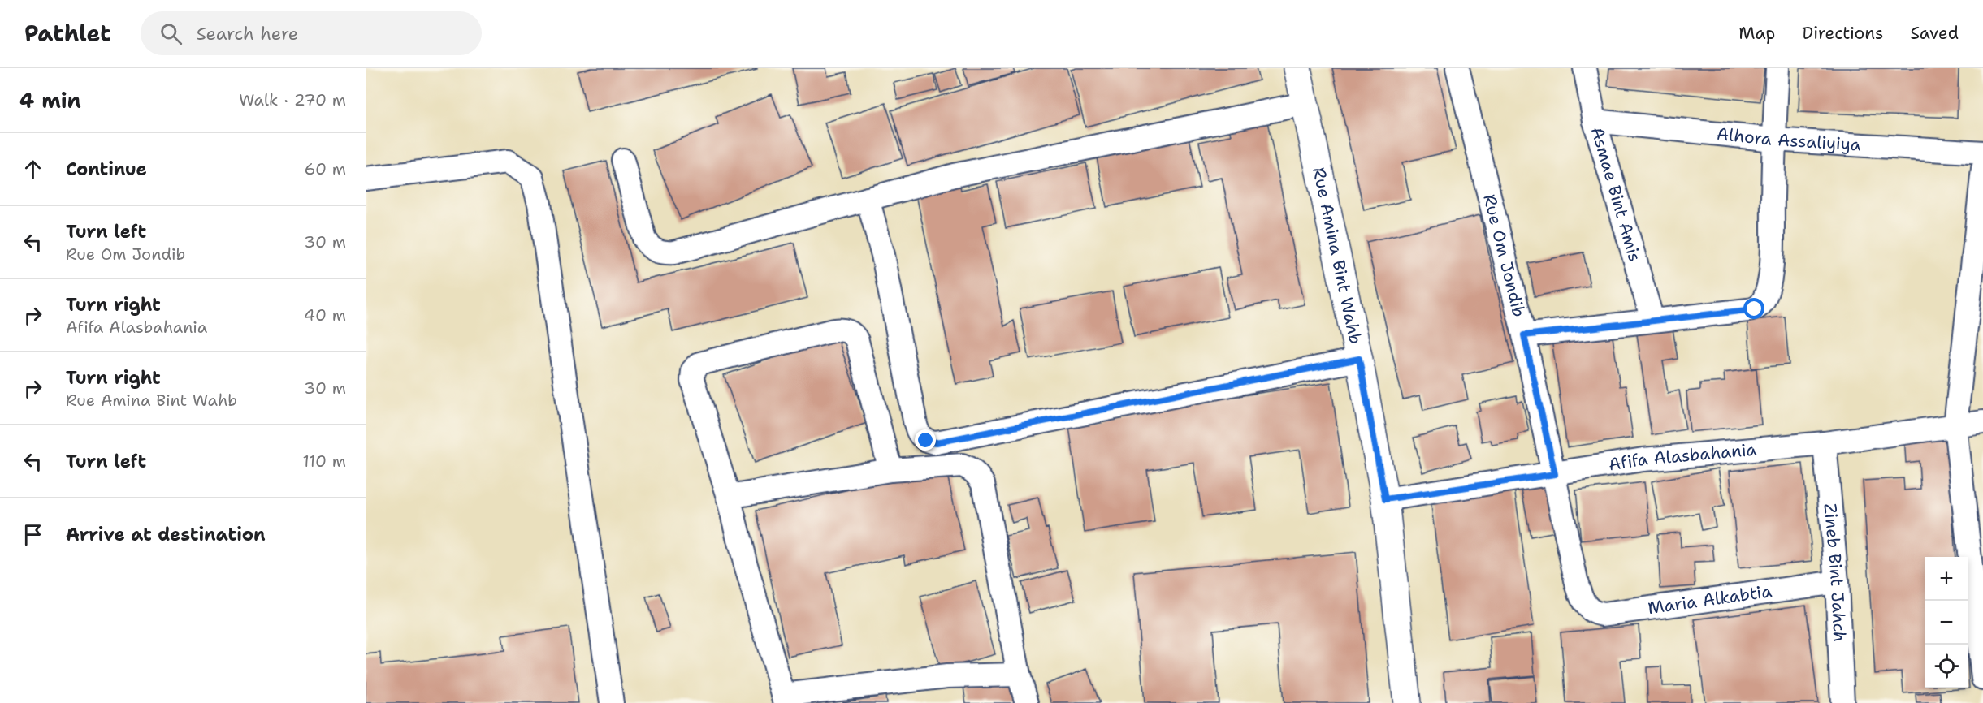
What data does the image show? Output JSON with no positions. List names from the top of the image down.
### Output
{
  "streets": {
    "main road": ["Rue Amina Bint Wahb"],
    "street": [
      "Alhora Assaliyiya",
      "Asmae Bint Amis",
      "Rue Om Jondib",
      "Afifa Alasbahania",
      "Zineb Bint Jahch",
      "Maria Alkabtia"
    ]
  },
  "crossings": [
    ["Alhora Assaliyiya", "Asmae Bint Amis"],
    ["Rue Amina Bint Wahb", "Afifa Alasbahania"],
    ["Rue Om Jondib", "Afifa Alasbahania"],
    ["Rue Om Jondib", "Maria Alkabtia"],
    ["Afifa Alasbahania", "Zineb Bint Jahch"],
    ["Zineb Bint Jahch", "Maria Alkabtia"]
  ],
  "page": {
    "header": "Pathlet",
    "search": "Search here",
    "nav": ["Map", "Directions", "Saved"],
    "heading": ["4 min", "Walk · 270 m"],
    "list": [
      ["Continue", "60 m"],
      ["Turn left", "Rue Om Jondib", "30 m"],
      ["Turn right", "Afifa Alasbahania", "40 m"],
      ["Turn right", "Rue Amina Bint Wahb", "30 m"],
      ["Turn left", "110 m"],
      "Arrive at destination"
    ],
    "map_buttons": ["+", "−"]
  }
}
